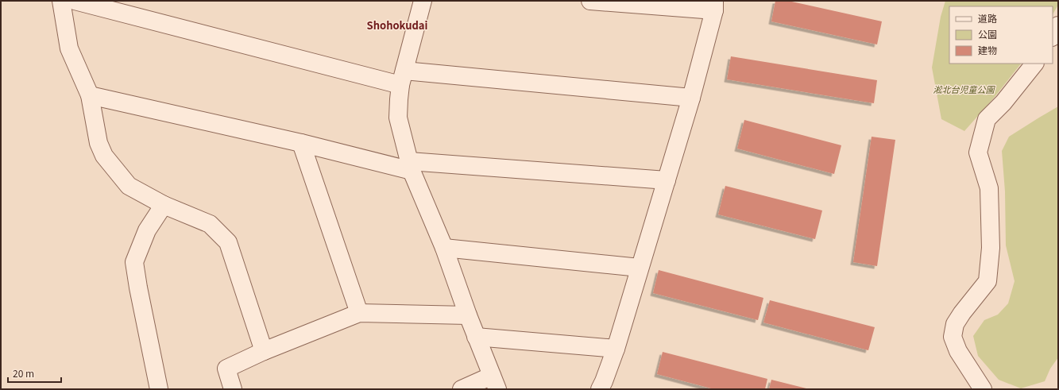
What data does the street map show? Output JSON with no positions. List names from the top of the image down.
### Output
{
  "districts": ["Shohokudai"],
  "parks": ["淞北台児童公園"],
  "legend": ["道路", "公園", "建物"],
  "scale_bar": "20 m"
}
